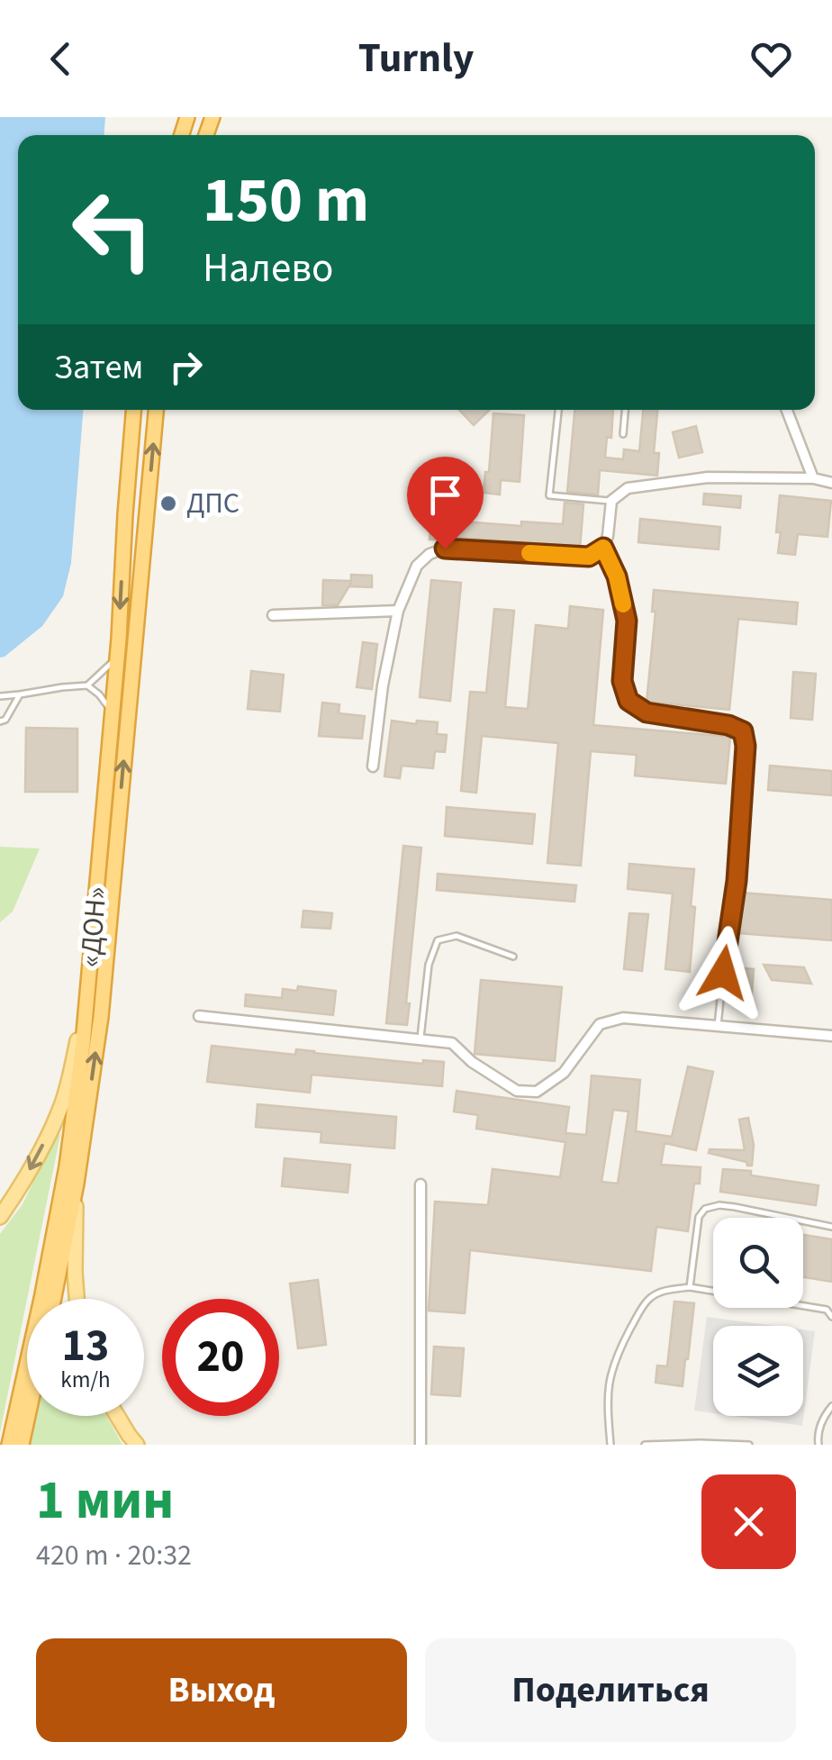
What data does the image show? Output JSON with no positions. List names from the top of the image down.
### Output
{
  "streets": {
    "highway": ["«ДОН»"]
  },
  "places": ["ДПС"],
  "page": {
    "header": "Turnly",
    "turn": ["150 m", "Налево"],
    "then": "Затем",
    "speed": "13 km/h",
    "limit": "20",
    "heading": ["1 мин", "420 m · 20:32"],
    "buttons": ["Выход", "Поделиться"]
  }
}
